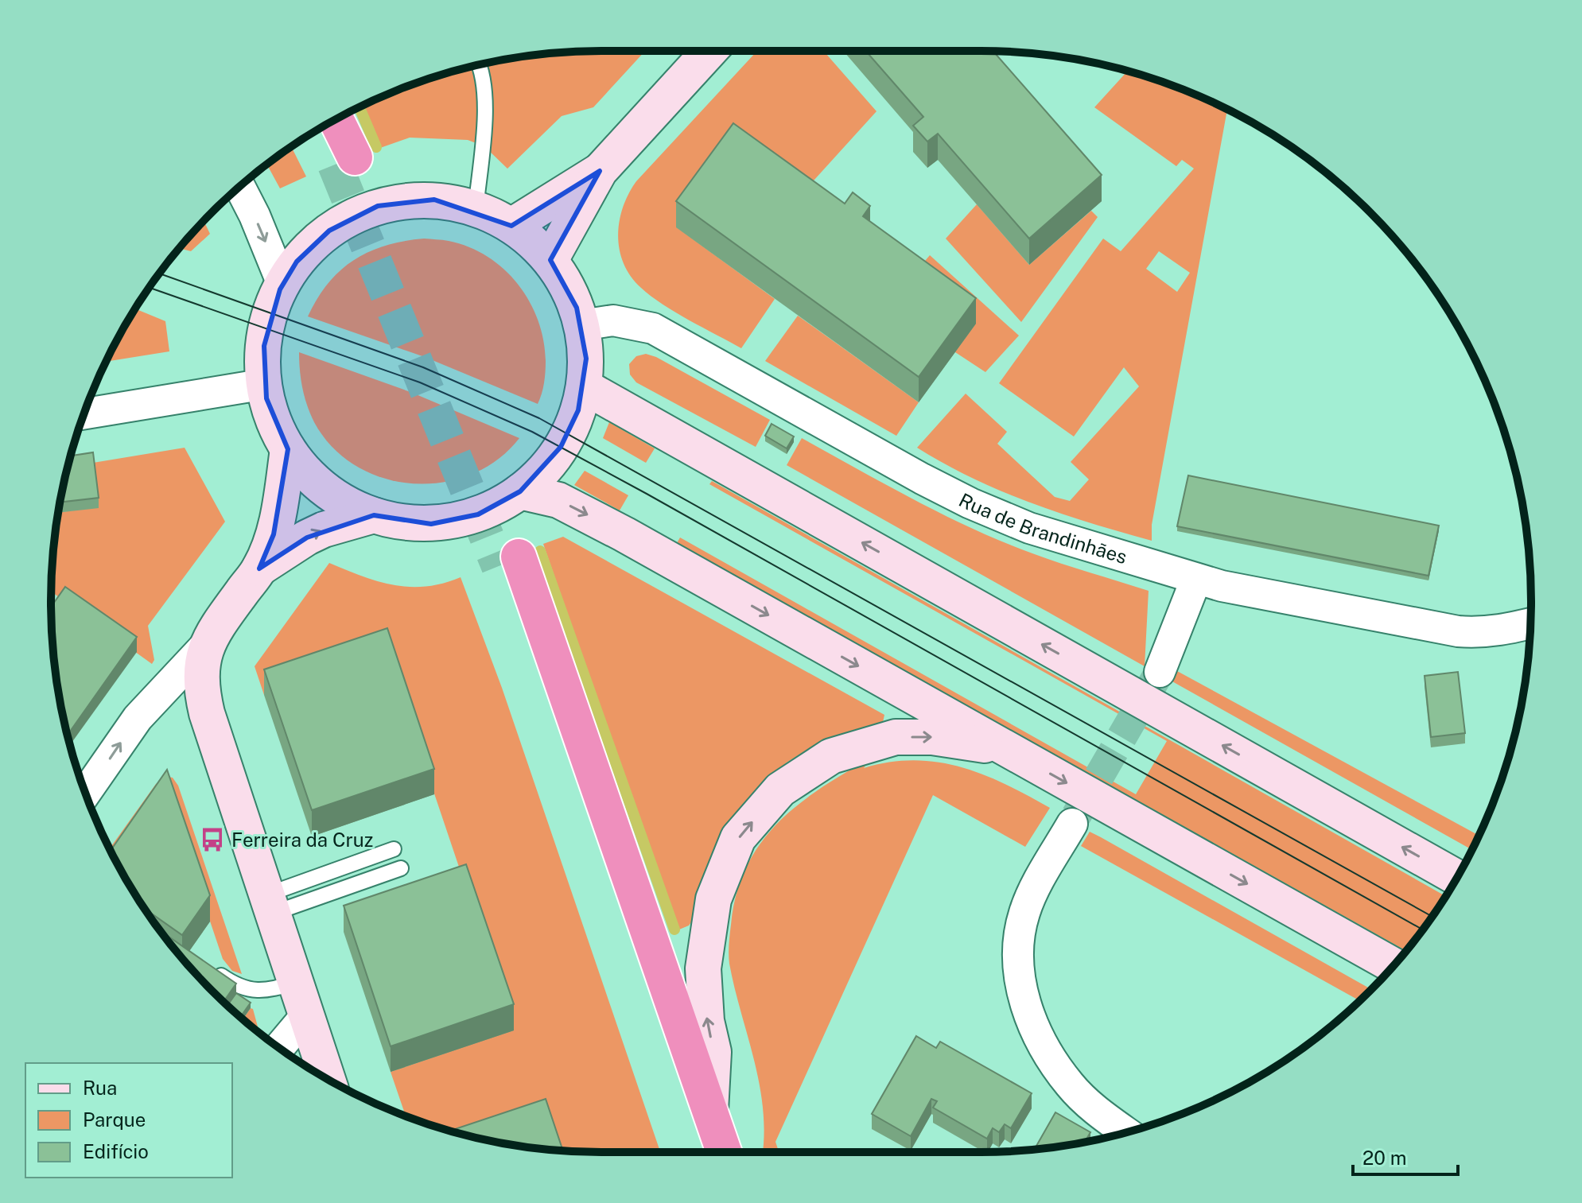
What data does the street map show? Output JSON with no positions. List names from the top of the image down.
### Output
{
  "streets": {
    "street": ["Rua de Brandinhães"]
  },
  "places": {
    "bus stop": ["Ferreira da Cruz"]
  },
  "legend": ["Rua", "Parque", "Edifício"],
  "scale_bar": "20 m"
}
